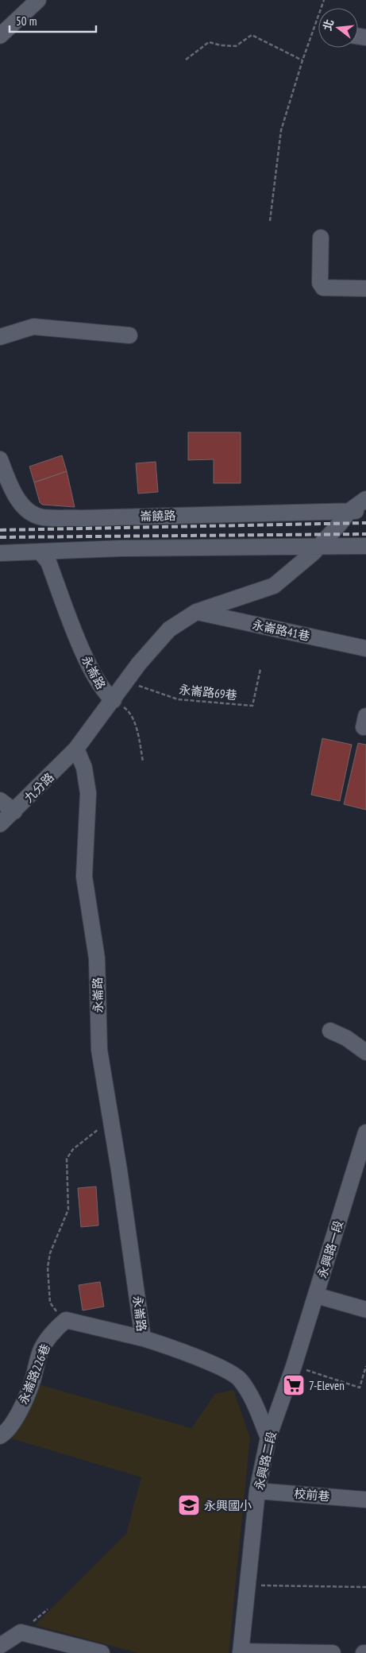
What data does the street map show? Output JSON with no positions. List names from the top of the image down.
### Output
{
  "streets": {
    "street": [
      "崙饒路",
      "永崙路41巷",
      "永崙路",
      "九分路",
      "永興路一段",
      "永崙路226巷",
      "永興路二段",
      "校前巷"
    ],
    "path": ["永崙路69巷"]
  },
  "crossings": [
    ["永崙路", "九分路"],
    ["永崙路", "永興路二段"],
    ["永興路一段", "永興路二段"],
    ["永興路二段", "校前巷"]
  ],
  "places": {
    "supermarket": ["7-Eleven"],
    "school or university": ["永興國小"]
  },
  "scale_bar": "50 m",
  "north": "left"
}
